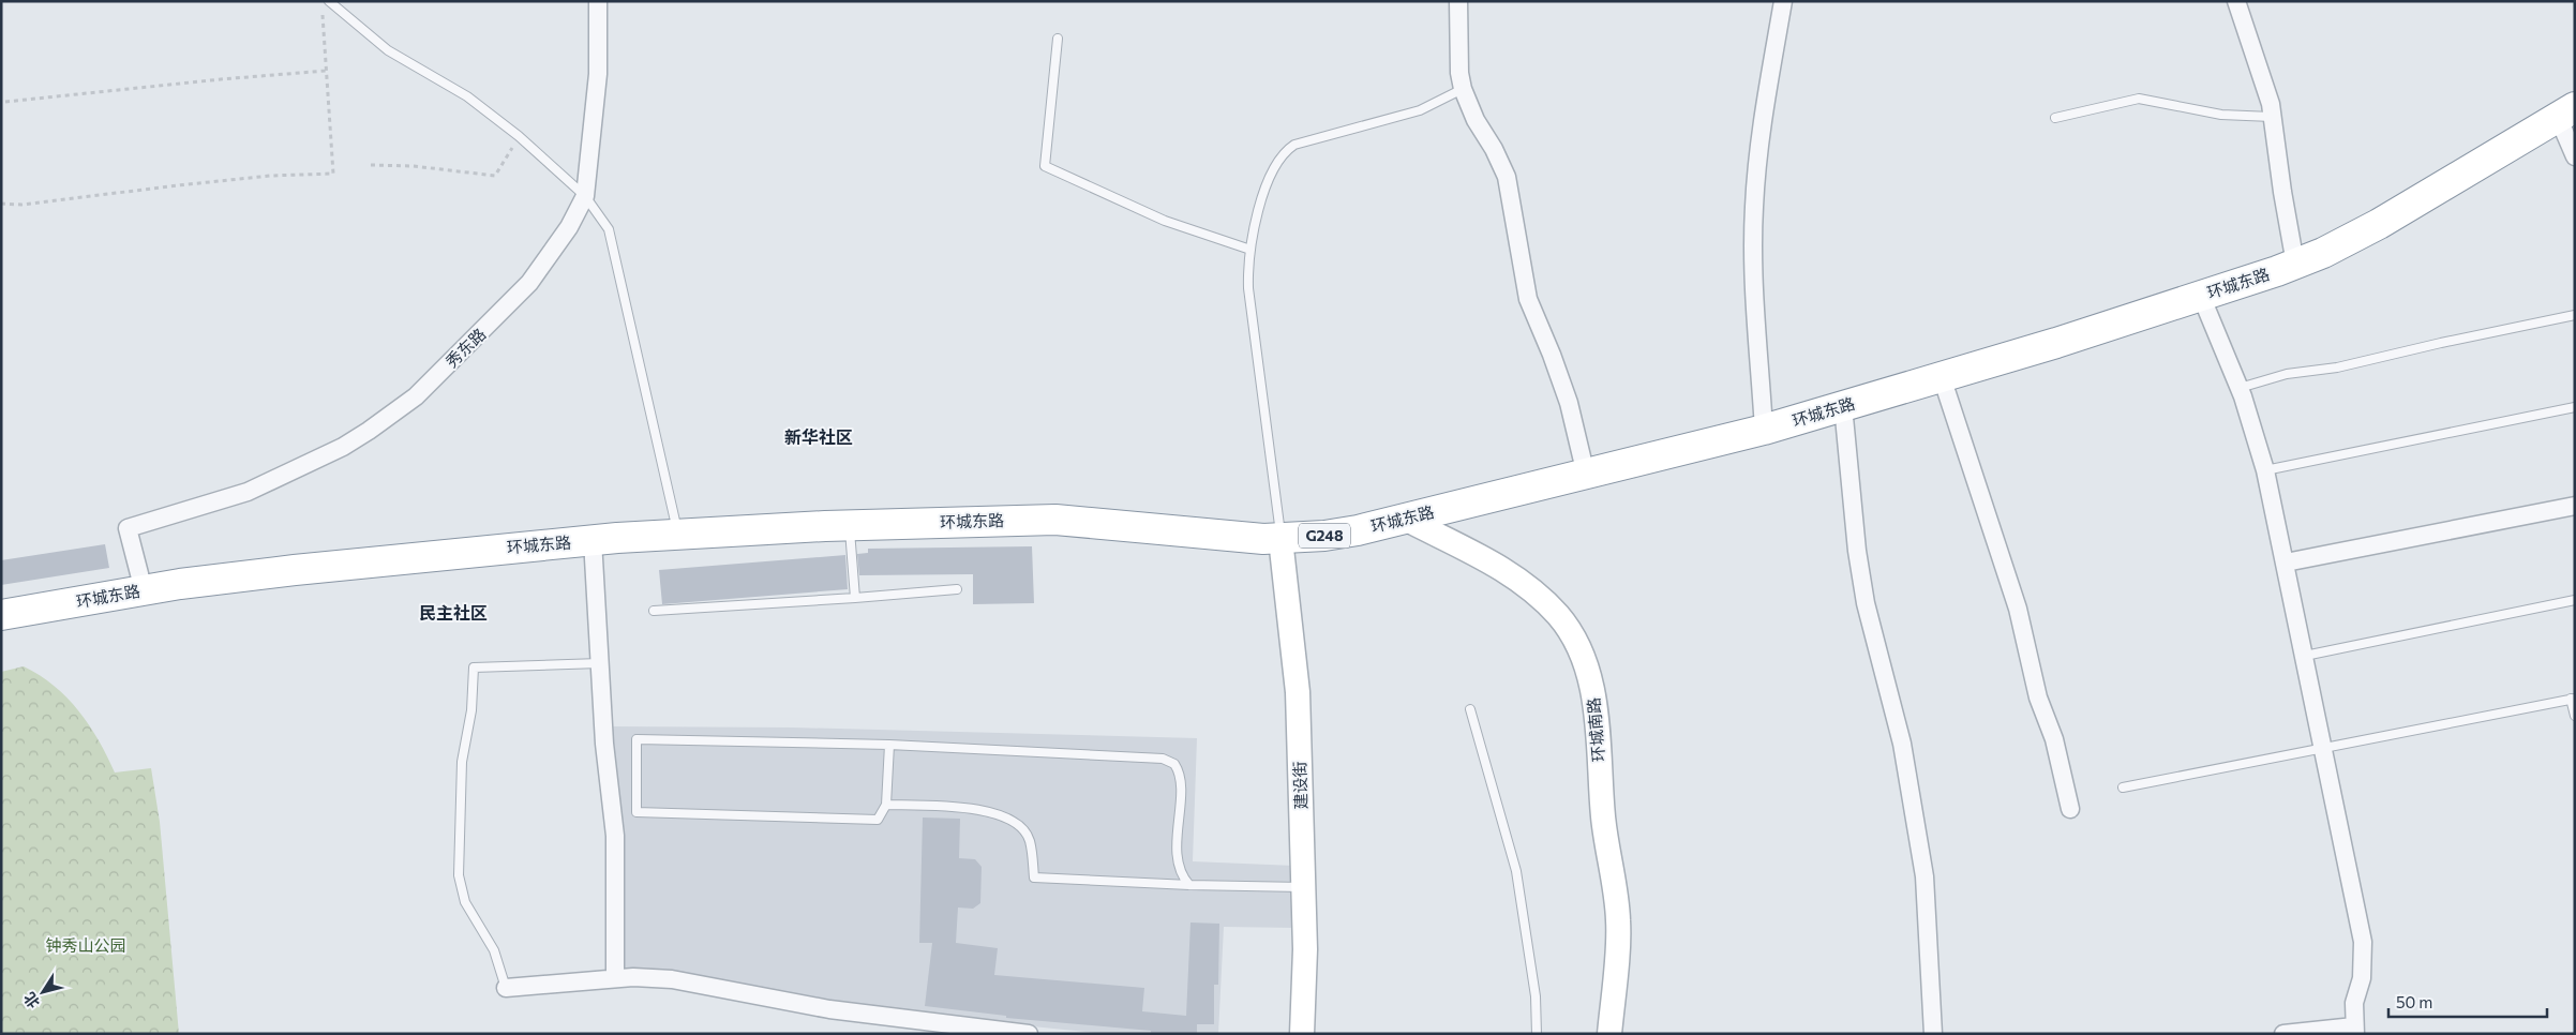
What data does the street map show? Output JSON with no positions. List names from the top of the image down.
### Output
{
  "streets": {
    "highway": ["环城东路", "G248"],
    "street": ["秀东路", "环城南路", "建设街"]
  },
  "crossings": [
    ["环城东路", "秀东路"],
    ["环城东路", "环城南路"],
    ["环城东路", "建设街"]
  ],
  "districts": ["新华社区", "民主社区"],
  "parks": ["钟秀山公园"],
  "scale_bar": "50 m",
  "north": "bottom left"
}
